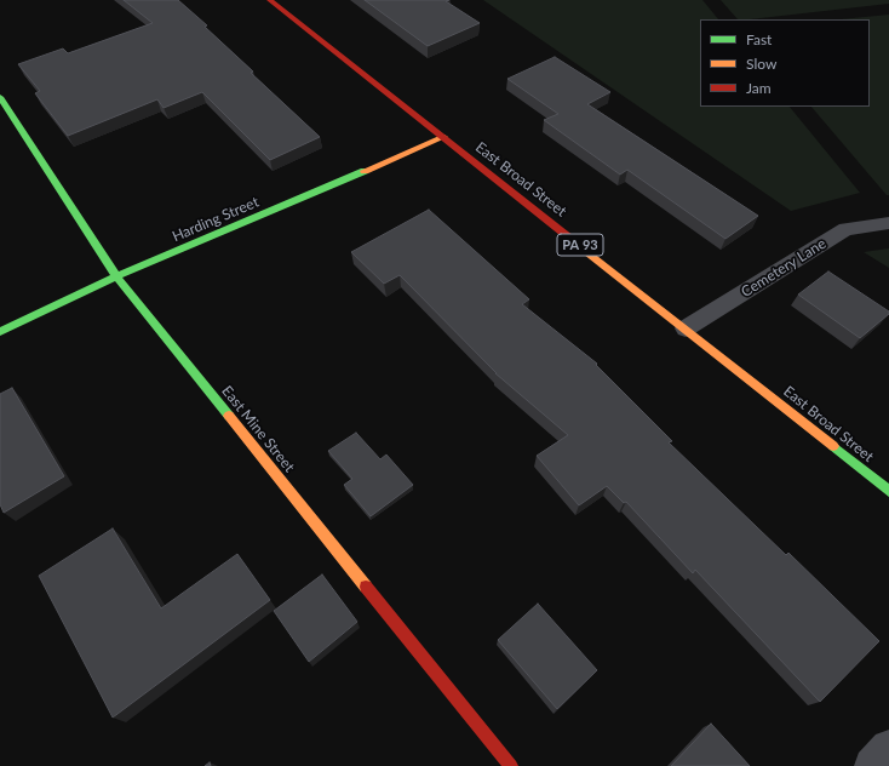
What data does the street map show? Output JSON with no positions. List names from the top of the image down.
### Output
{
  "streets": {
    "main road": [
      "East Broad Street",
      "Harding Street",
      "PA 93",
      "East Mine Street"
    ],
    "lane": ["Cemetery Lane"]
  },
  "crossings": [
    ["East Broad Street", "Harding Street"],
    ["East Broad Street", "Cemetery Lane"],
    ["Harding Street", "East Mine Street"]
  ],
  "legend": ["Fast", "Slow", "Jam"]
}
